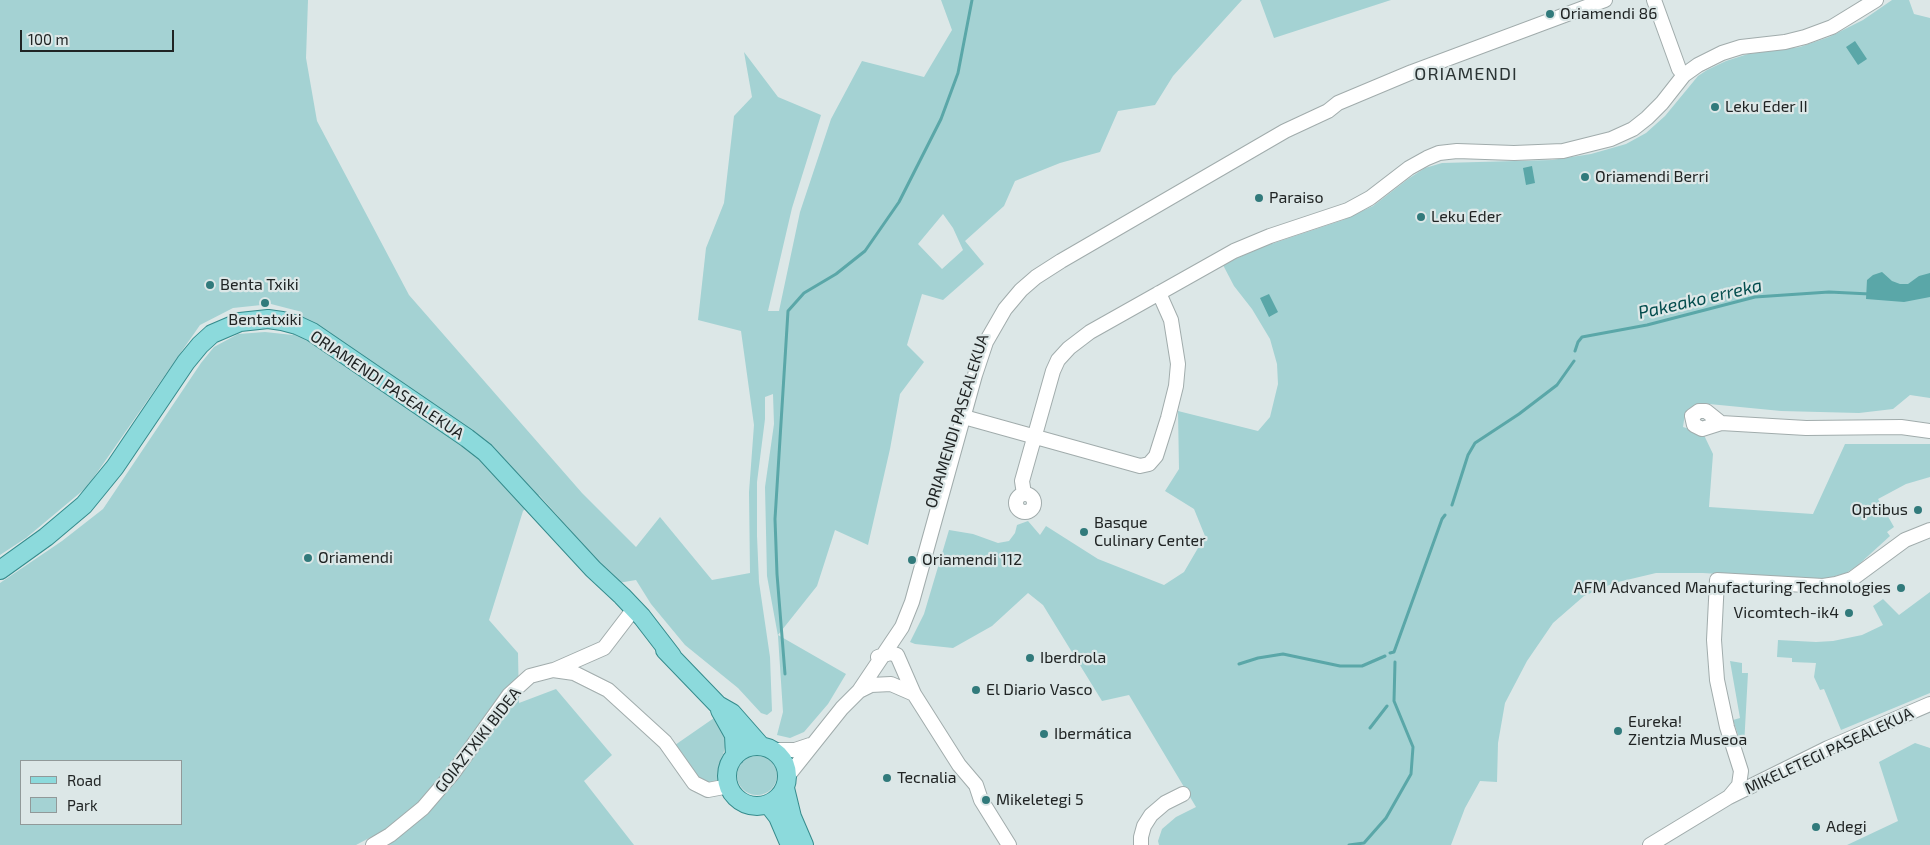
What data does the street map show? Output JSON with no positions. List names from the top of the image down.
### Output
{
  "streets": {
    "main road": ["ORIAMENDI PASEALEKUA"],
    "street": ["GOIAZTXIKI BIDEA", "MIKELETEGI PASEALEKUA"]
  },
  "crossings": [
    ["ORIAMENDI PASEALEKUA", "GOIAZTXIKI BIDEA"]
  ],
  "districts": ["ORIAMENDI"],
  "water": ["Pakeako erreka"],
  "places": [
    "Oriamendi 86",
    "Leku Eder II",
    "Oriamendi Berri",
    "Paraiso",
    "Leku Eder",
    "Benta Txiki",
    "Bentatxiki",
    "Optibus",
    "Basque Culinary Center",
    "Oriamendi",
    "Oriamendi 112",
    "AFM Advanced Manufacturing Technologies",
    "Vicomtech-ik4",
    "Iberdrola",
    "El Diario Vasco",
    "Eureka! Zientzia Museoa",
    "Ibermática",
    "Tecnalia",
    "Mikeletegi 5",
    "Adegi"
  ],
  "legend": ["Road", "Park"],
  "scale_bar": "100 m"
}
